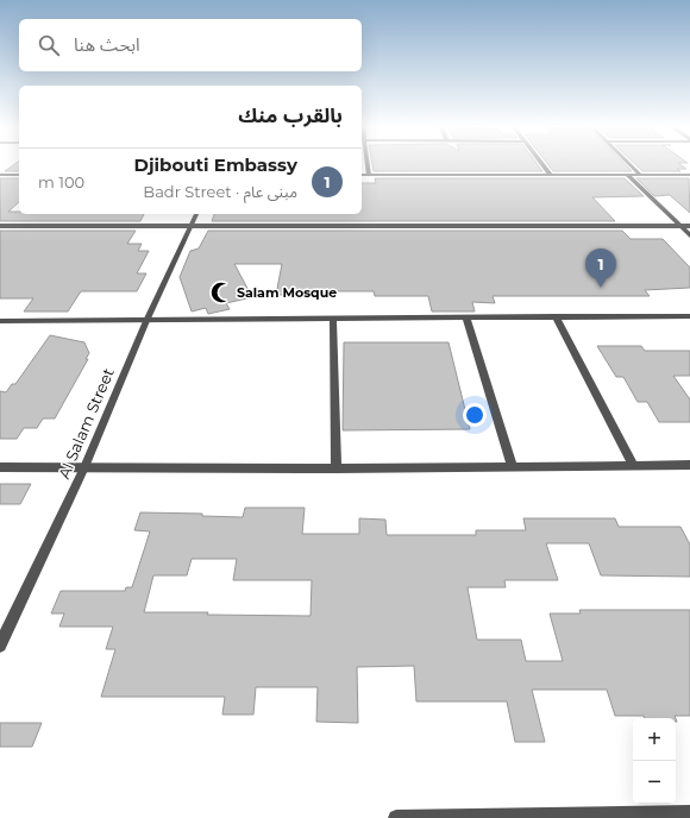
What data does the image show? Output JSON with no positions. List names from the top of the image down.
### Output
{
  "streets": {
    "street": ["Al Salam Street"]
  },
  "places": {
    "mosque": ["Salam Mosque"]
  },
  "page": {
    "search": "ابحث هنا",
    "heading": "بالقرب منك",
    "list": [
      {
        "mark": "1",
        "name": "Djibouti Embassy",
        "note": "مبنى عام · Badr Street",
        "value": "100 m"
      }
    ],
    "pins": "1",
    "map_buttons": ["+", "−"]
  }
}
